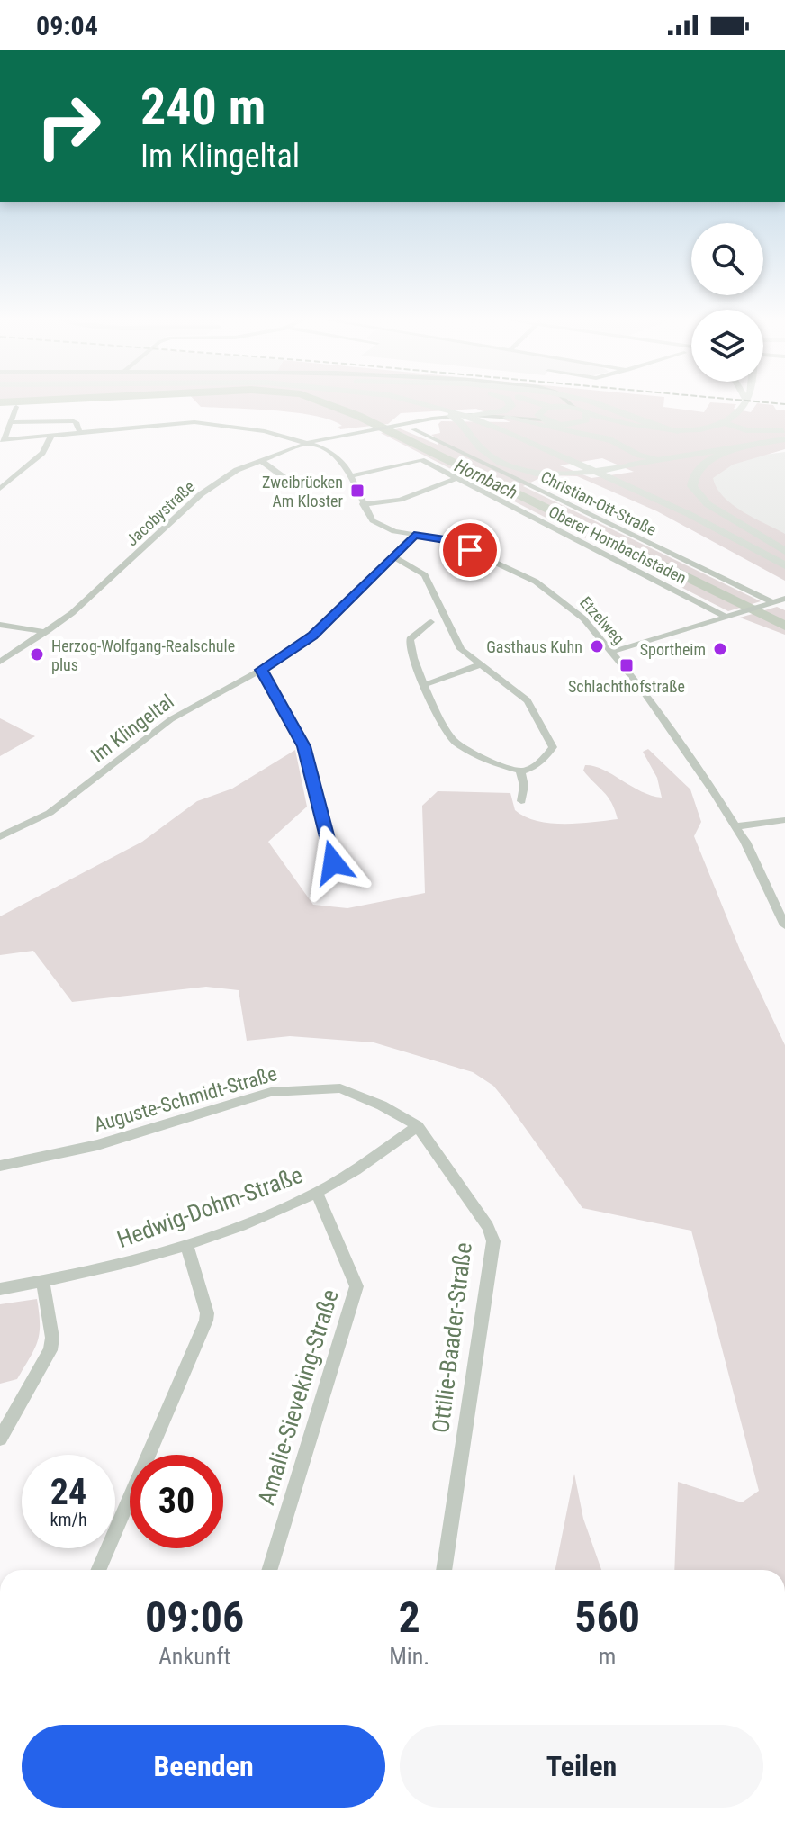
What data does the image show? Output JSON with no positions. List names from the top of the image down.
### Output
{
  "streets": {
    "street": [
      "Christian-Ott-Straße",
      "Jacobystraße",
      "Oberer Hornbachstaden",
      "Etzelweg",
      "Im Klingeltal",
      "Auguste-Schmidt-Straße",
      "Hedwig-Dohm-Straße",
      "Ottilie-Baader-Straße",
      "Amalie-Sieveking-Straße"
    ]
  },
  "crossings": [
    ["Jacobystraße", "Etzelweg"],
    ["Oberer Hornbachstaden", "Etzelweg"],
    ["Etzelweg", "Im Klingeltal"],
    ["Auguste-Schmidt-Straße", "Hedwig-Dohm-Straße"],
    ["Auguste-Schmidt-Straße", "Ottilie-Baader-Straße"],
    ["Hedwig-Dohm-Straße", "Ottilie-Baader-Straße"],
    ["Hedwig-Dohm-Straße", "Amalie-Sieveking-Straße"]
  ],
  "water": ["Hornbach"],
  "places": {
    "transit": ["Zweibrücken Am Kloster", "Schlachthofstraße"],
    "other": ["Gasthaus Kuhn", "Sportheim", "Herzog-Wolfgang-Realschule plus"]
  },
  "page": {
    "status": "09:04",
    "turn": ["240 m", "Im Klingeltal"],
    "speed": "24 km/h",
    "limit": "30",
    "eta": [
      "09:06",
      "Ankunft",
      "2",
      "Min.",
      "560",
      "m"
    ],
    "buttons": ["Beenden", "Teilen"]
  }
}
